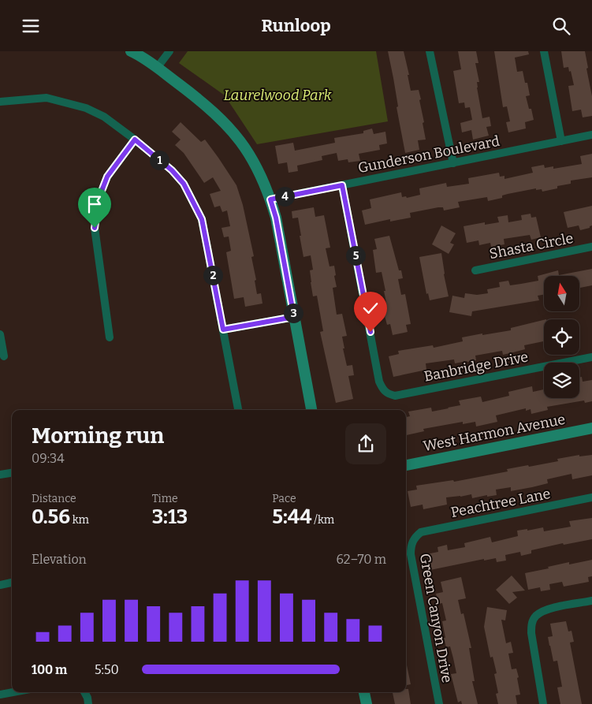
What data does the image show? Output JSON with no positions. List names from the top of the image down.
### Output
{
  "streets": {
    "street": [
      "Gunderson Boulevard",
      "Shasta Circle",
      "Banbridge Drive",
      "West Harmon Avenue",
      "Peachtree Lane",
      "Green Canyon Drive"
    ]
  },
  "crossings": [
    ["Gunderson Boulevard", "Banbridge Drive"],
    ["Peachtree Lane", "Green Canyon Drive"]
  ],
  "parks": ["Laurelwood Park"],
  "north": "top",
  "page": {
    "header": "Runloop",
    "pins": [
      "1",
      "4",
      "5",
      "2",
      "3"
    ],
    "heading": ["Morning run", "09:34"],
    "stats": [
      ["Distance", "0.56 km"],
      ["Time", "3:13"],
      ["Pace", "5:44 /km"]
    ],
    "chart": ["Elevation", "62–70 m"],
    "list": [
      {
        "name": "100 m",
        "note": "5:50"
      }
    ]
  }
}
